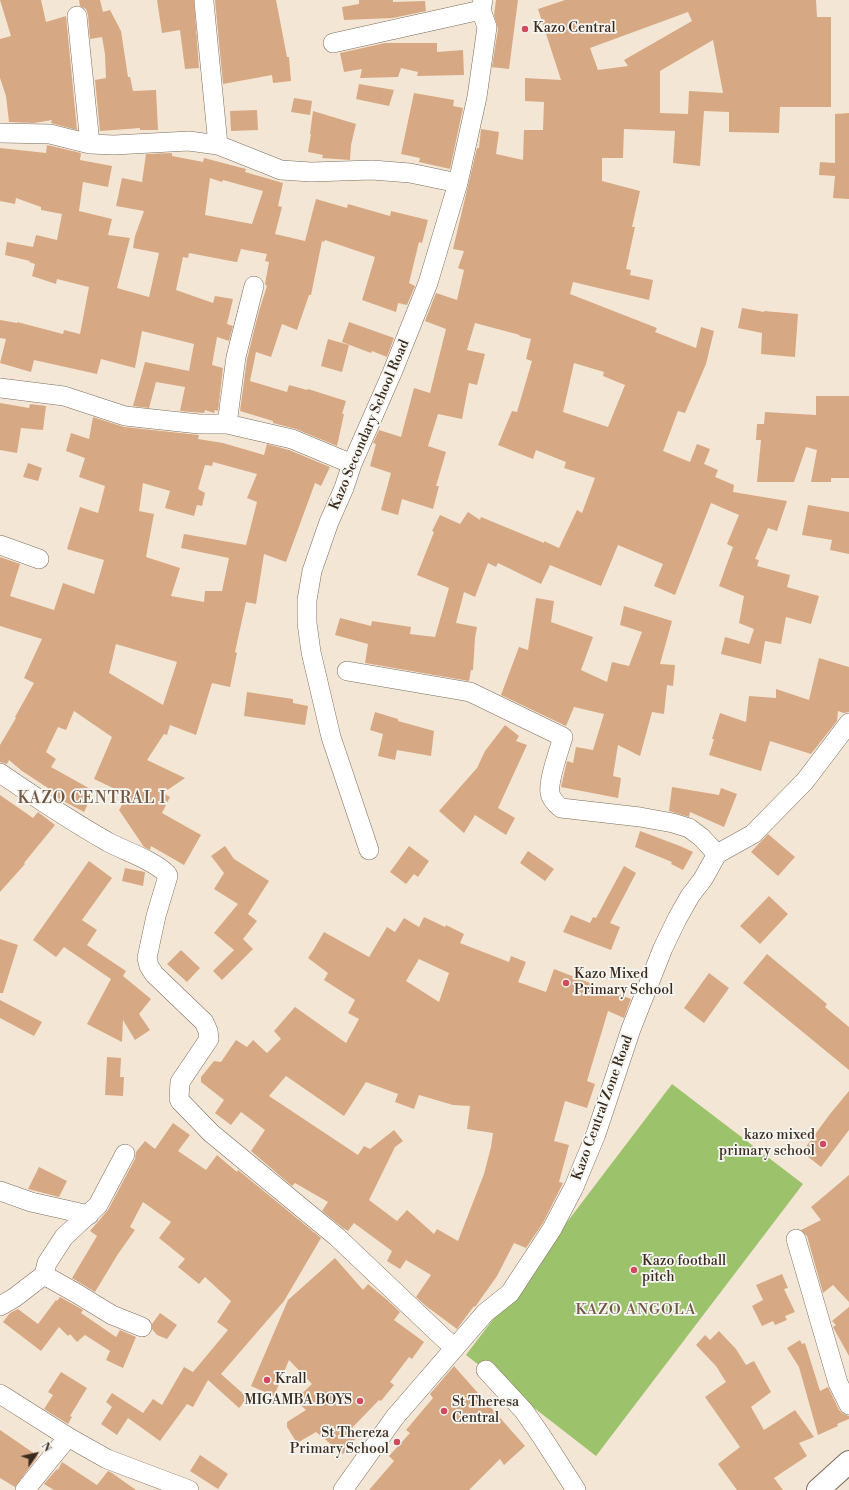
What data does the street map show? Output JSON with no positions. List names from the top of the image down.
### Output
{
  "streets": {
    "street": ["Kazo Secondary School Road", "Kazo Central Zone Road"]
  },
  "districts": ["KAZO CENTRAL I", "KAZO ANGOLA"],
  "places": [
    "Kazo Central",
    "Kazo Mixed Primary School",
    "kazo mixed primary school",
    "Kazo football pitch",
    "Krall",
    "MIGAMBA BOYS",
    "St Theresa Central",
    "St Thereza Primary School"
  ],
  "north": "top right"
}
